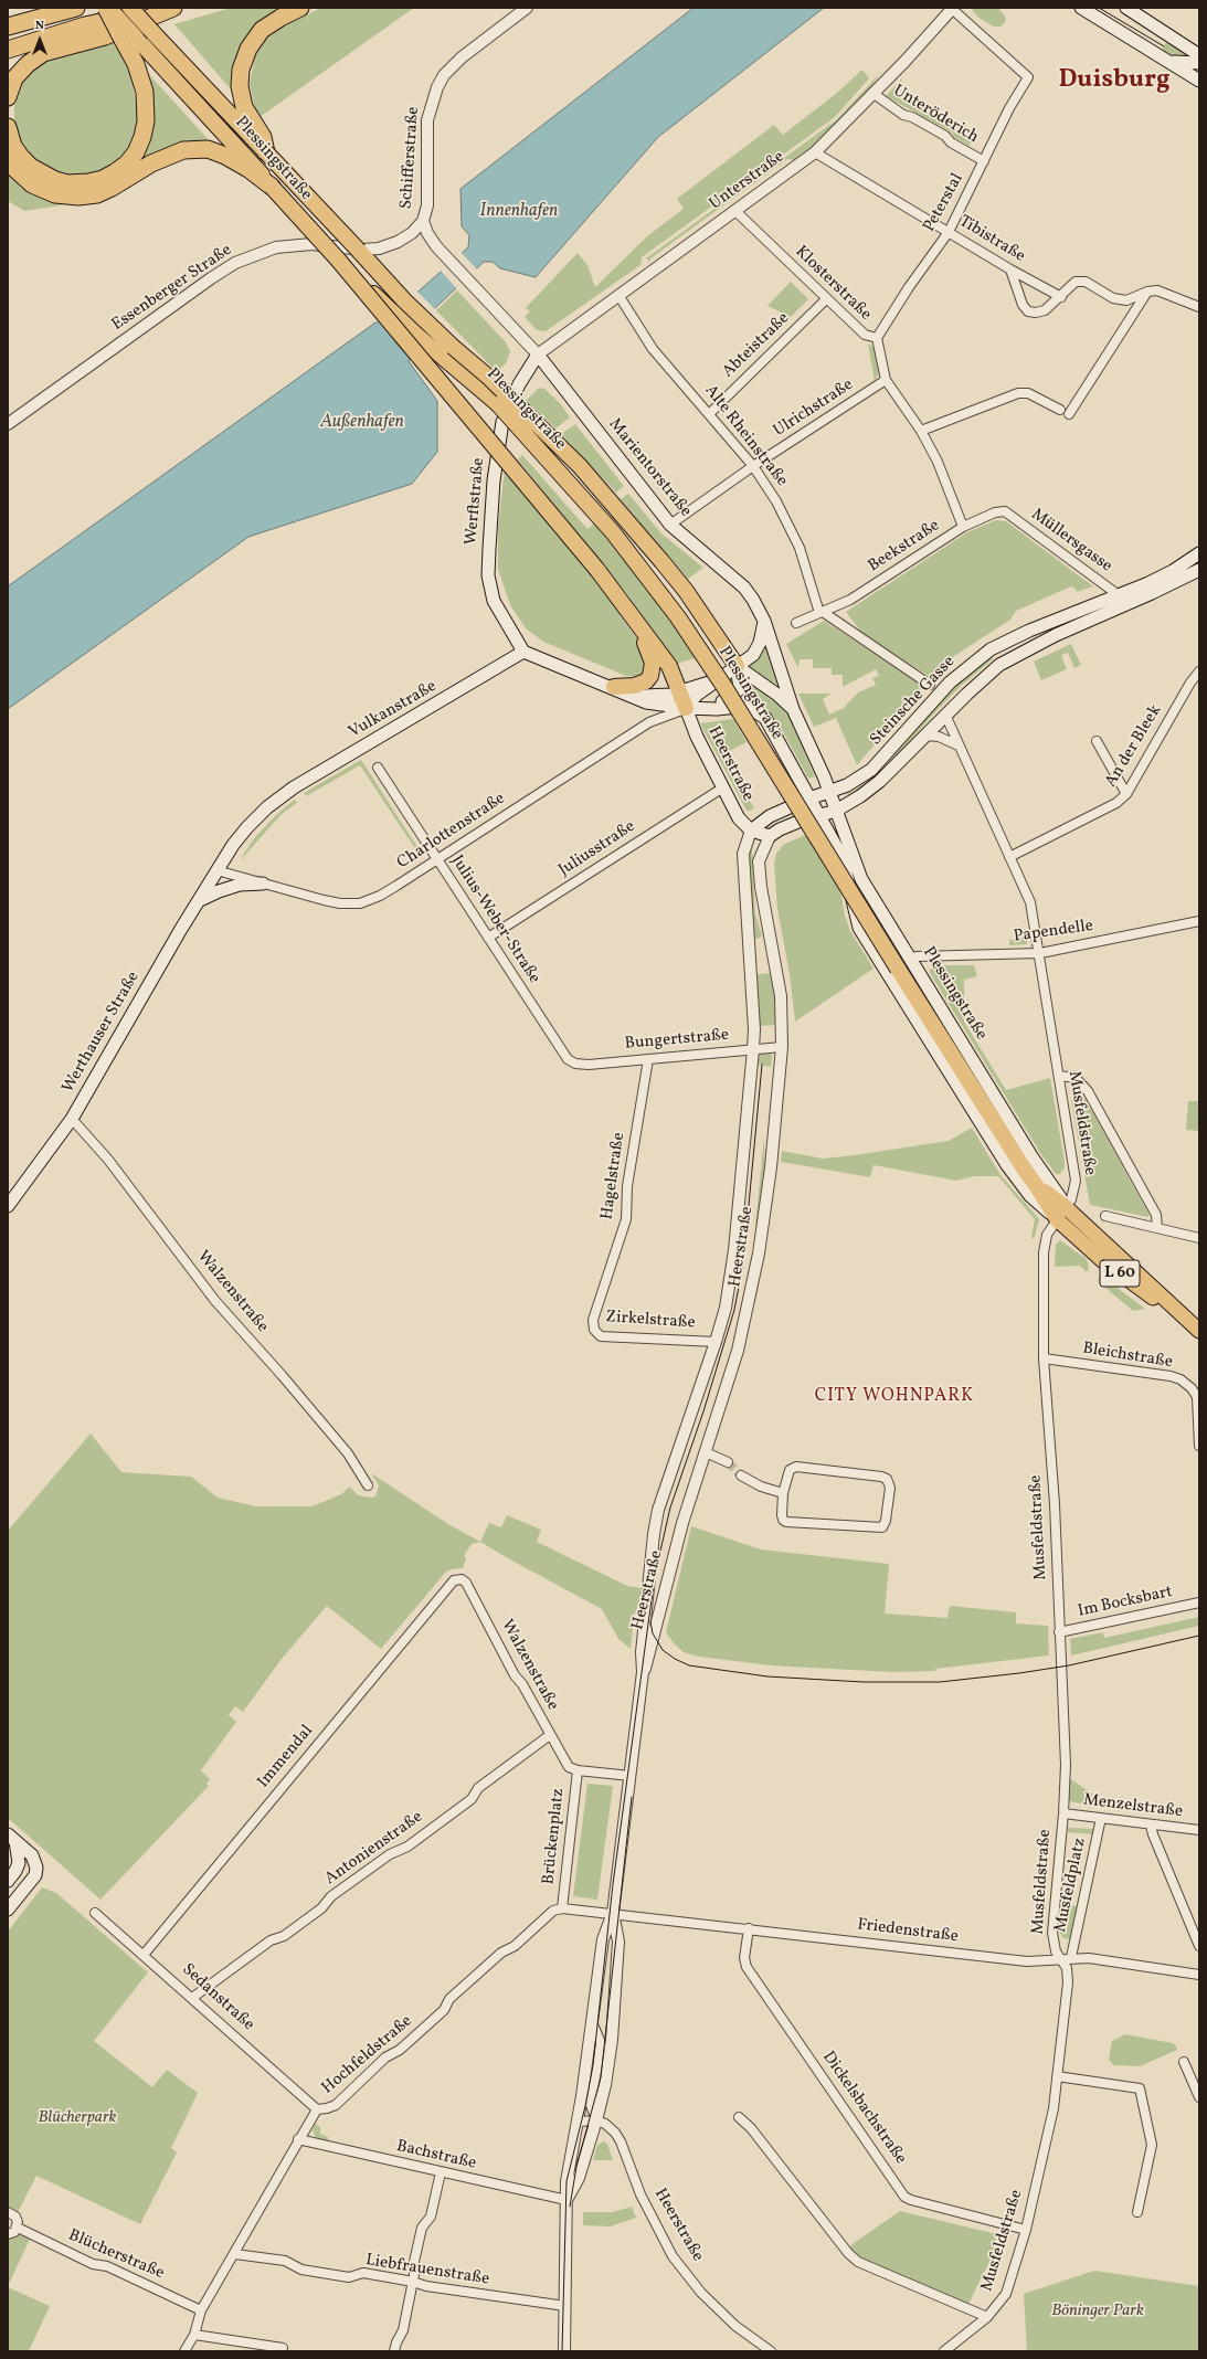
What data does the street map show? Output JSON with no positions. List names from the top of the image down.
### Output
{
  "streets": {
    "highway": ["Plessingstraße"],
    "main road": [
      "Marientorstraße",
      "Werftstraße",
      "Steinsche Gasse",
      "Vulkanstraße",
      "Heerstraße",
      "Werthauser Straße",
      "L 60"
    ],
    "street": [
      "Unteröderich",
      "Schifferstraße",
      "Unterstraße",
      "Peterstal",
      "Tibistraße",
      "Klosterstraße",
      "Essenberger Straße",
      "Abteistraße",
      "Ulrichstraße",
      "Alte Rheinstraße",
      "Müllersgasse",
      "Beekstraße",
      "An der Bleek",
      "Charlottenstraße",
      "Juliusstraße",
      "Julius-Weber-Straße",
      "Papendelle",
      "Bungertstraße",
      "Musfeldstraße",
      "Hagelstraße",
      "Walzenstraße",
      "Zirkelstraße",
      "Bleichstraße",
      "Im Bocksbart",
      "Immendal",
      "Menzelstraße",
      "Brückenplatz",
      "Antonienstraße",
      "Musfeldplatz",
      "Friedenstraße",
      "Sedanstraße",
      "Hochfeldstraße",
      "Dickelsbachstraße",
      "Bachstraße",
      "Blücherstraße",
      "Liebfrauenstraße"
    ]
  },
  "crossings": [
    ["Unteröderich", "Unterstraße"],
    ["Unteröderich", "Peterstal"],
    ["Schifferstraße", "Essenberger Straße"],
    ["Schifferstraße", "Marientorstraße"],
    ["Plessingstraße", "Marientorstraße"],
    ["Plessingstraße", "Steinsche Gasse"],
    ["Plessingstraße", "Papendelle"],
    ["Plessingstraße", "Musfeldstraße"],
    ["Plessingstraße", "L 60"],
    ["Unterstraße", "Peterstal"],
    ["Unterstraße", "Tibistraße"],
    ["Unterstraße", "Klosterstraße"],
    ["Unterstraße", "Alte Rheinstraße"],
    ["Unterstraße", "Marientorstraße"],
    ["Unterstraße", "Werftstraße"],
    ["Peterstal", "Tibistraße"],
    ["Peterstal", "Klosterstraße"],
    ["Klosterstraße", "Abteistraße"],
    ["Klosterstraße", "Ulrichstraße"],
    ["Klosterstraße", "Beekstraße"],
    ["Essenberger Straße", "Marientorstraße"],
    ["Abteistraße", "Alte Rheinstraße"],
    ["Ulrichstraße", "Alte Rheinstraße"],
    ["Ulrichstraße", "Marientorstraße"],
    ["Alte Rheinstraße", "Beekstraße"],
    ["Marientorstraße", "Werftstraße"],
    ["Werftstraße", "Vulkanstraße"],
    ["Müllersgasse", "Beekstraße"],
    ["Müllersgasse", "Steinsche Gasse"],
    ["Steinsche Gasse", "Heerstraße"],
    ["Steinsche Gasse", "Musfeldstraße"],
    ["Vulkanstraße", "Charlottenstraße"],
    ["Vulkanstraße", "Werthauser Straße"],
    ["An der Bleek", "Musfeldstraße"],
    ["Heerstraße", "Charlottenstraße"],
    ["Heerstraße", "Juliusstraße"],
    ["Heerstraße", "Bungertstraße"],
    ["Heerstraße", "Zirkelstraße"],
    ["Heerstraße", "Brückenplatz"],
    ["Heerstraße", "Friedenstraße"],
    ["Heerstraße", "Bachstraße"],
    ["Heerstraße", "Liebfrauenstraße"],
    ["Charlottenstraße", "Julius-Weber-Straße"],
    ["Charlottenstraße", "Werthauser Straße"],
    ["Juliusstraße", "Julius-Weber-Straße"],
    ["Julius-Weber-Straße", "Bungertstraße"],
    ["Papendelle", "Musfeldstraße"],
    ["Werthauser Straße", "Walzenstraße"],
    ["Bungertstraße", "Hagelstraße"],
    ["Musfeldstraße", "L 60"],
    ["Musfeldstraße", "Bleichstraße"],
    ["Musfeldstraße", "Im Bocksbart"],
    ["Musfeldstraße", "Menzelstraße"],
    ["Musfeldstraße", "Musfeldplatz"],
    ["Musfeldstraße", "Friedenstraße"],
    ["Musfeldstraße", "Dickelsbachstraße"],
    ["Hagelstraße", "Zirkelstraße"],
    ["Walzenstraße", "Immendal"],
    ["Walzenstraße", "Brückenplatz"],
    ["Walzenstraße", "Antonienstraße"],
    ["Immendal", "Sedanstraße"],
    ["Menzelstraße", "Musfeldplatz"],
    ["Brückenplatz", "Friedenstraße"],
    ["Brückenplatz", "Hochfeldstraße"],
    ["Antonienstraße", "Sedanstraße"],
    ["Musfeldplatz", "Friedenstraße"],
    ["Friedenstraße", "Dickelsbachstraße"],
    ["Sedanstraße", "Hochfeldstraße"],
    ["Hochfeldstraße", "Bachstraße"],
    ["Hochfeldstraße", "Blücherstraße"],
    ["Hochfeldstraße", "Liebfrauenstraße"]
  ],
  "districts": ["Duisburg", "CITY WOHNPARK"],
  "water": ["Innenhafen", "Außenhafen"],
  "parks": ["Blücherpark", "Böninger Park"],
  "north": "top"
}
